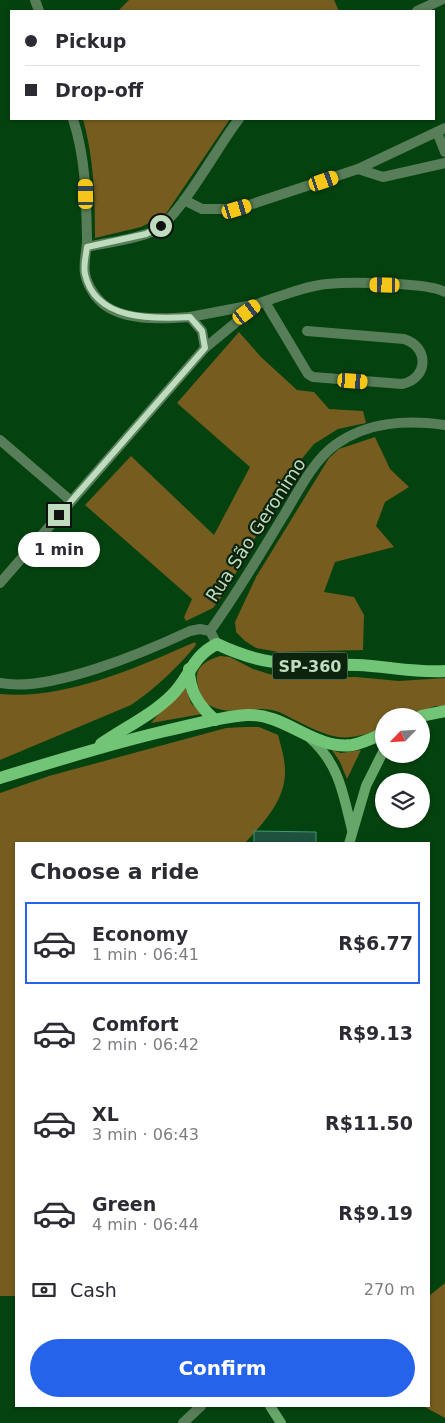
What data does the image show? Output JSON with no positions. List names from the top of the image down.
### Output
{
  "streets": {
    "main road": ["SP-360"],
    "street": ["Rua São Geronimo"]
  },
  "north": "bottom left",
  "page": {
    "banner": ["Pickup", "Drop-off"],
    "bubble": "1 min",
    "heading": "Choose a ride",
    "list": [
      {
        "name": "Economy",
        "note": "1 min · 06:41",
        "value": "R$6.77"
      },
      {
        "name": "Comfort",
        "note": "2 min · 06:42",
        "value": "R$9.13"
      },
      {
        "name": "XL",
        "note": "3 min · 06:43",
        "value": "R$11.50"
      },
      {
        "name": "Green",
        "note": "4 min · 06:44",
        "value": "R$9.19"
      }
    ],
    "pay": ["Cash", "270 m"],
    "buttons": "Confirm"
  }
}
